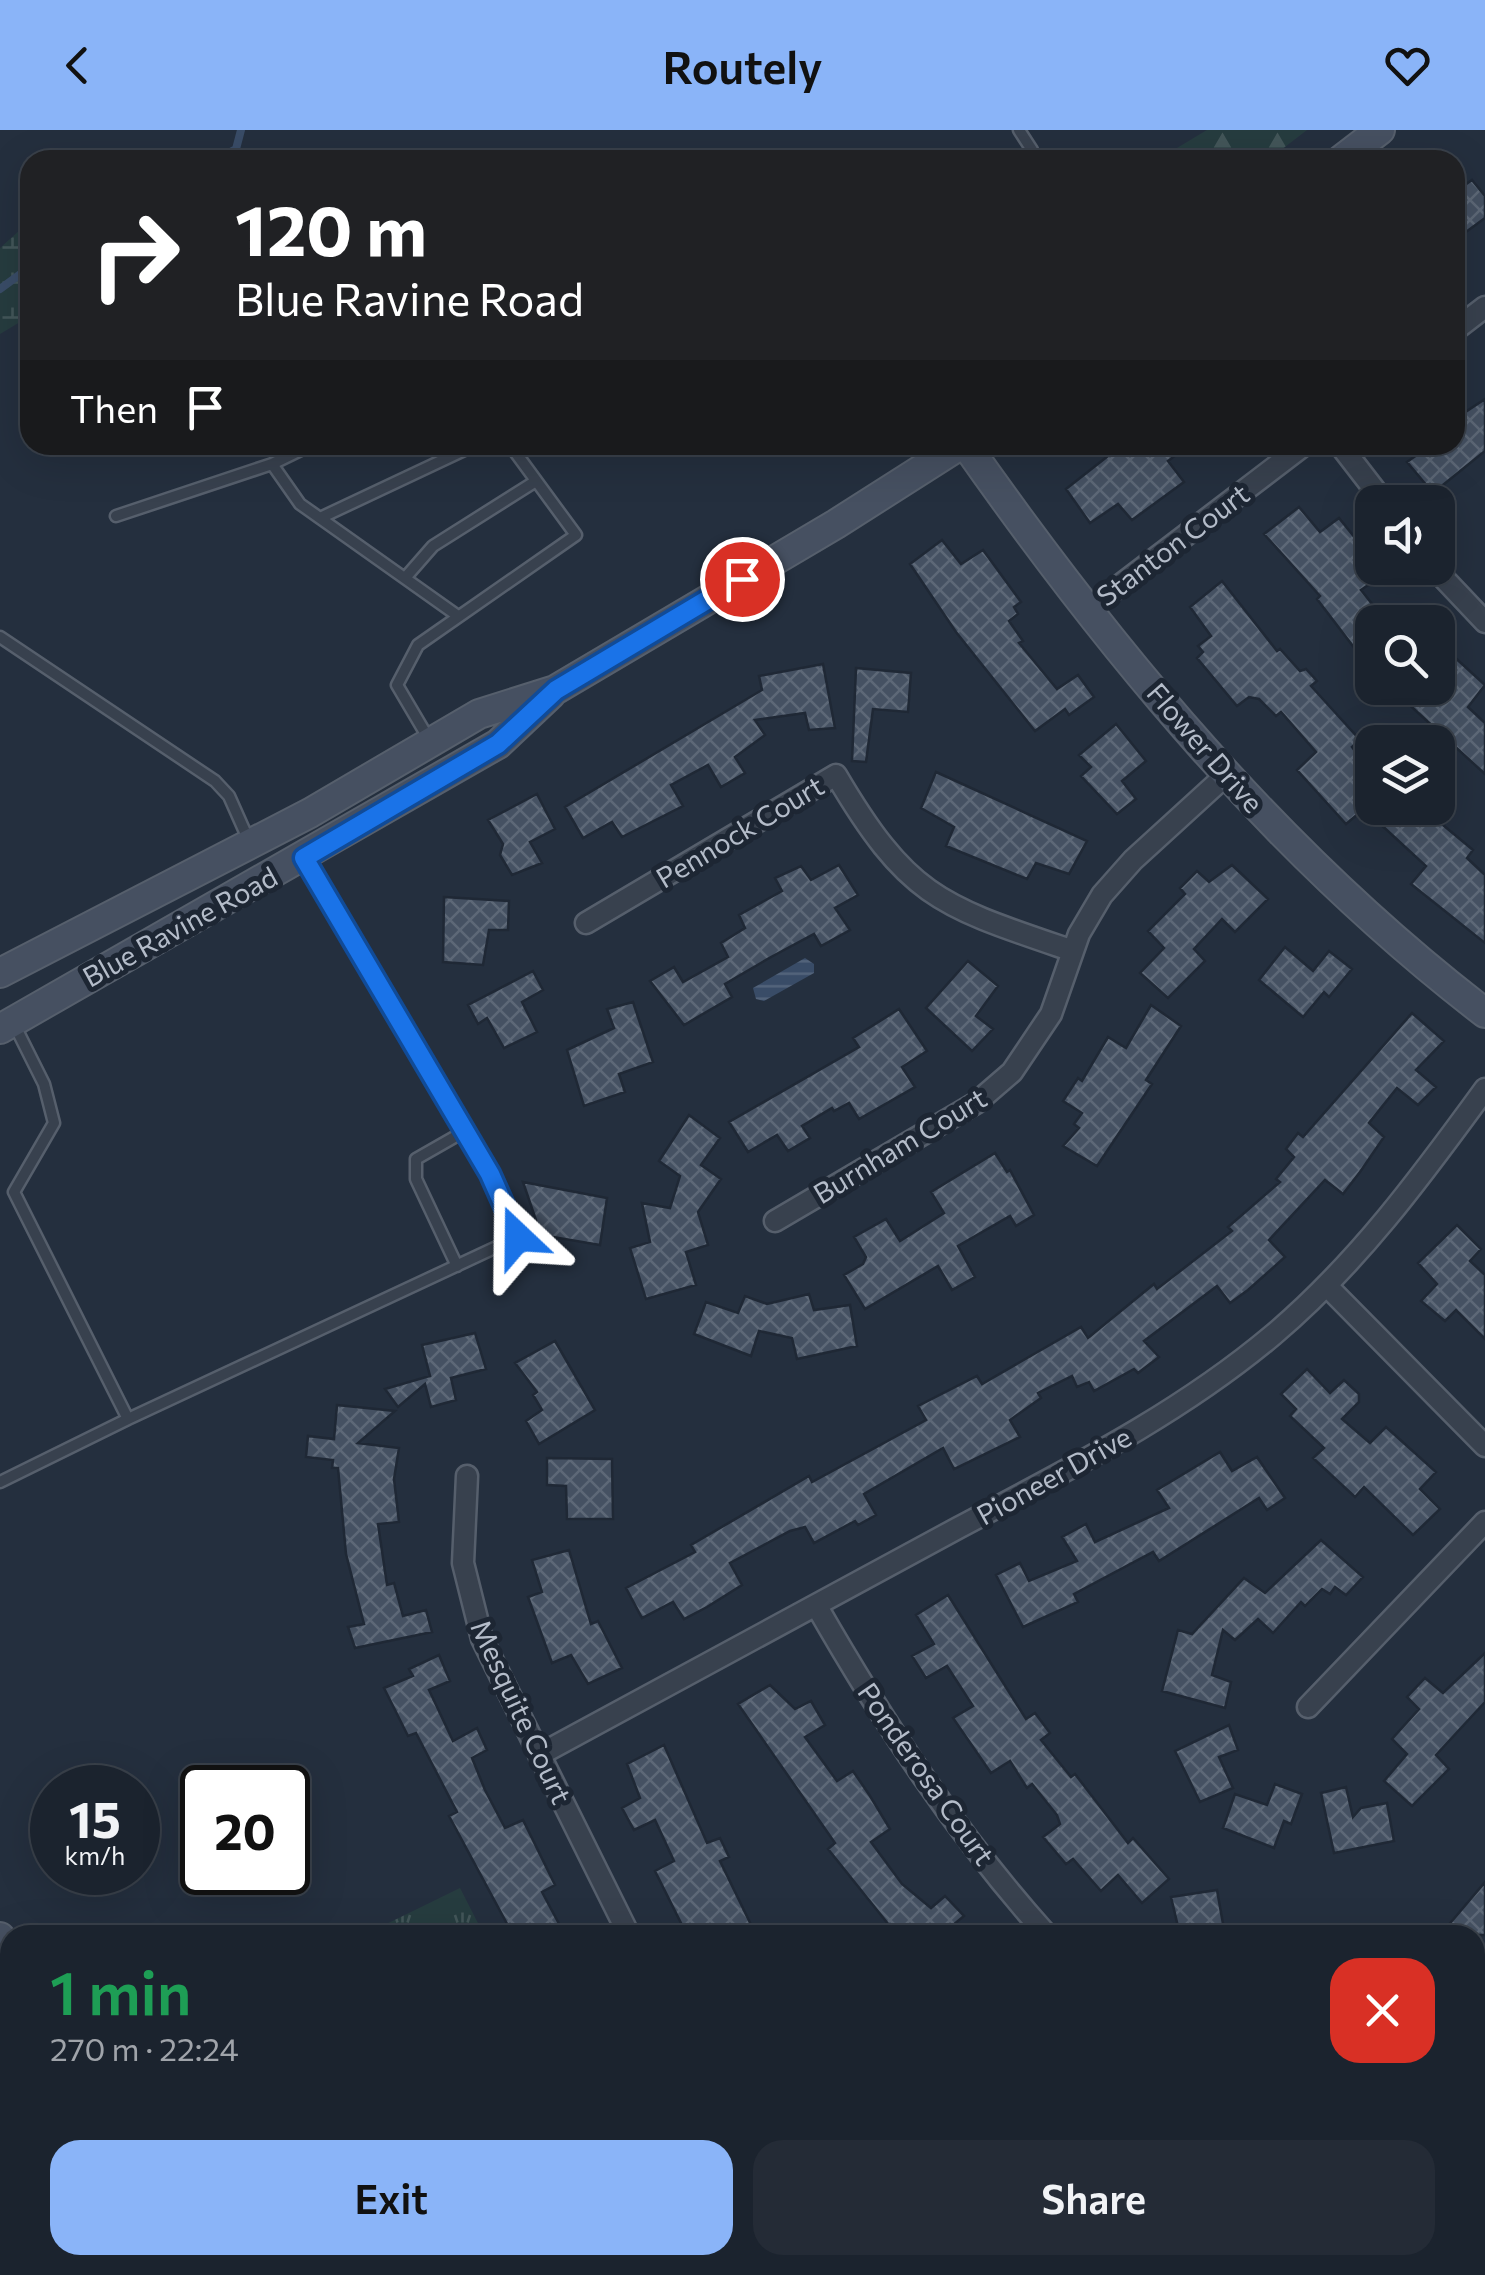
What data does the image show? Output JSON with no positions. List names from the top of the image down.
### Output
{
  "streets": {
    "main road": ["Flower Drive", "Blue Ravine Road"],
    "street": [
      "Stanton Court",
      "Pennock Court",
      "Burnham Court",
      "Pioneer Drive",
      "Mesquite Court",
      "Ponderosa Court"
    ]
  },
  "crossings": [
    ["Stanton Court", "Flower Drive"],
    ["Flower Drive", "Burnham Court"],
    ["Pennock Court", "Burnham Court"],
    ["Pioneer Drive", "Mesquite Court"],
    ["Pioneer Drive", "Ponderosa Court"]
  ],
  "page": {
    "header": "Routely",
    "turn": ["120 m", "Blue Ravine Road"],
    "then": "Then",
    "speed": "15 km/h",
    "limit": "20",
    "heading": ["1 min", "270 m · 22:24"],
    "buttons": ["Exit", "Share"]
  }
}
